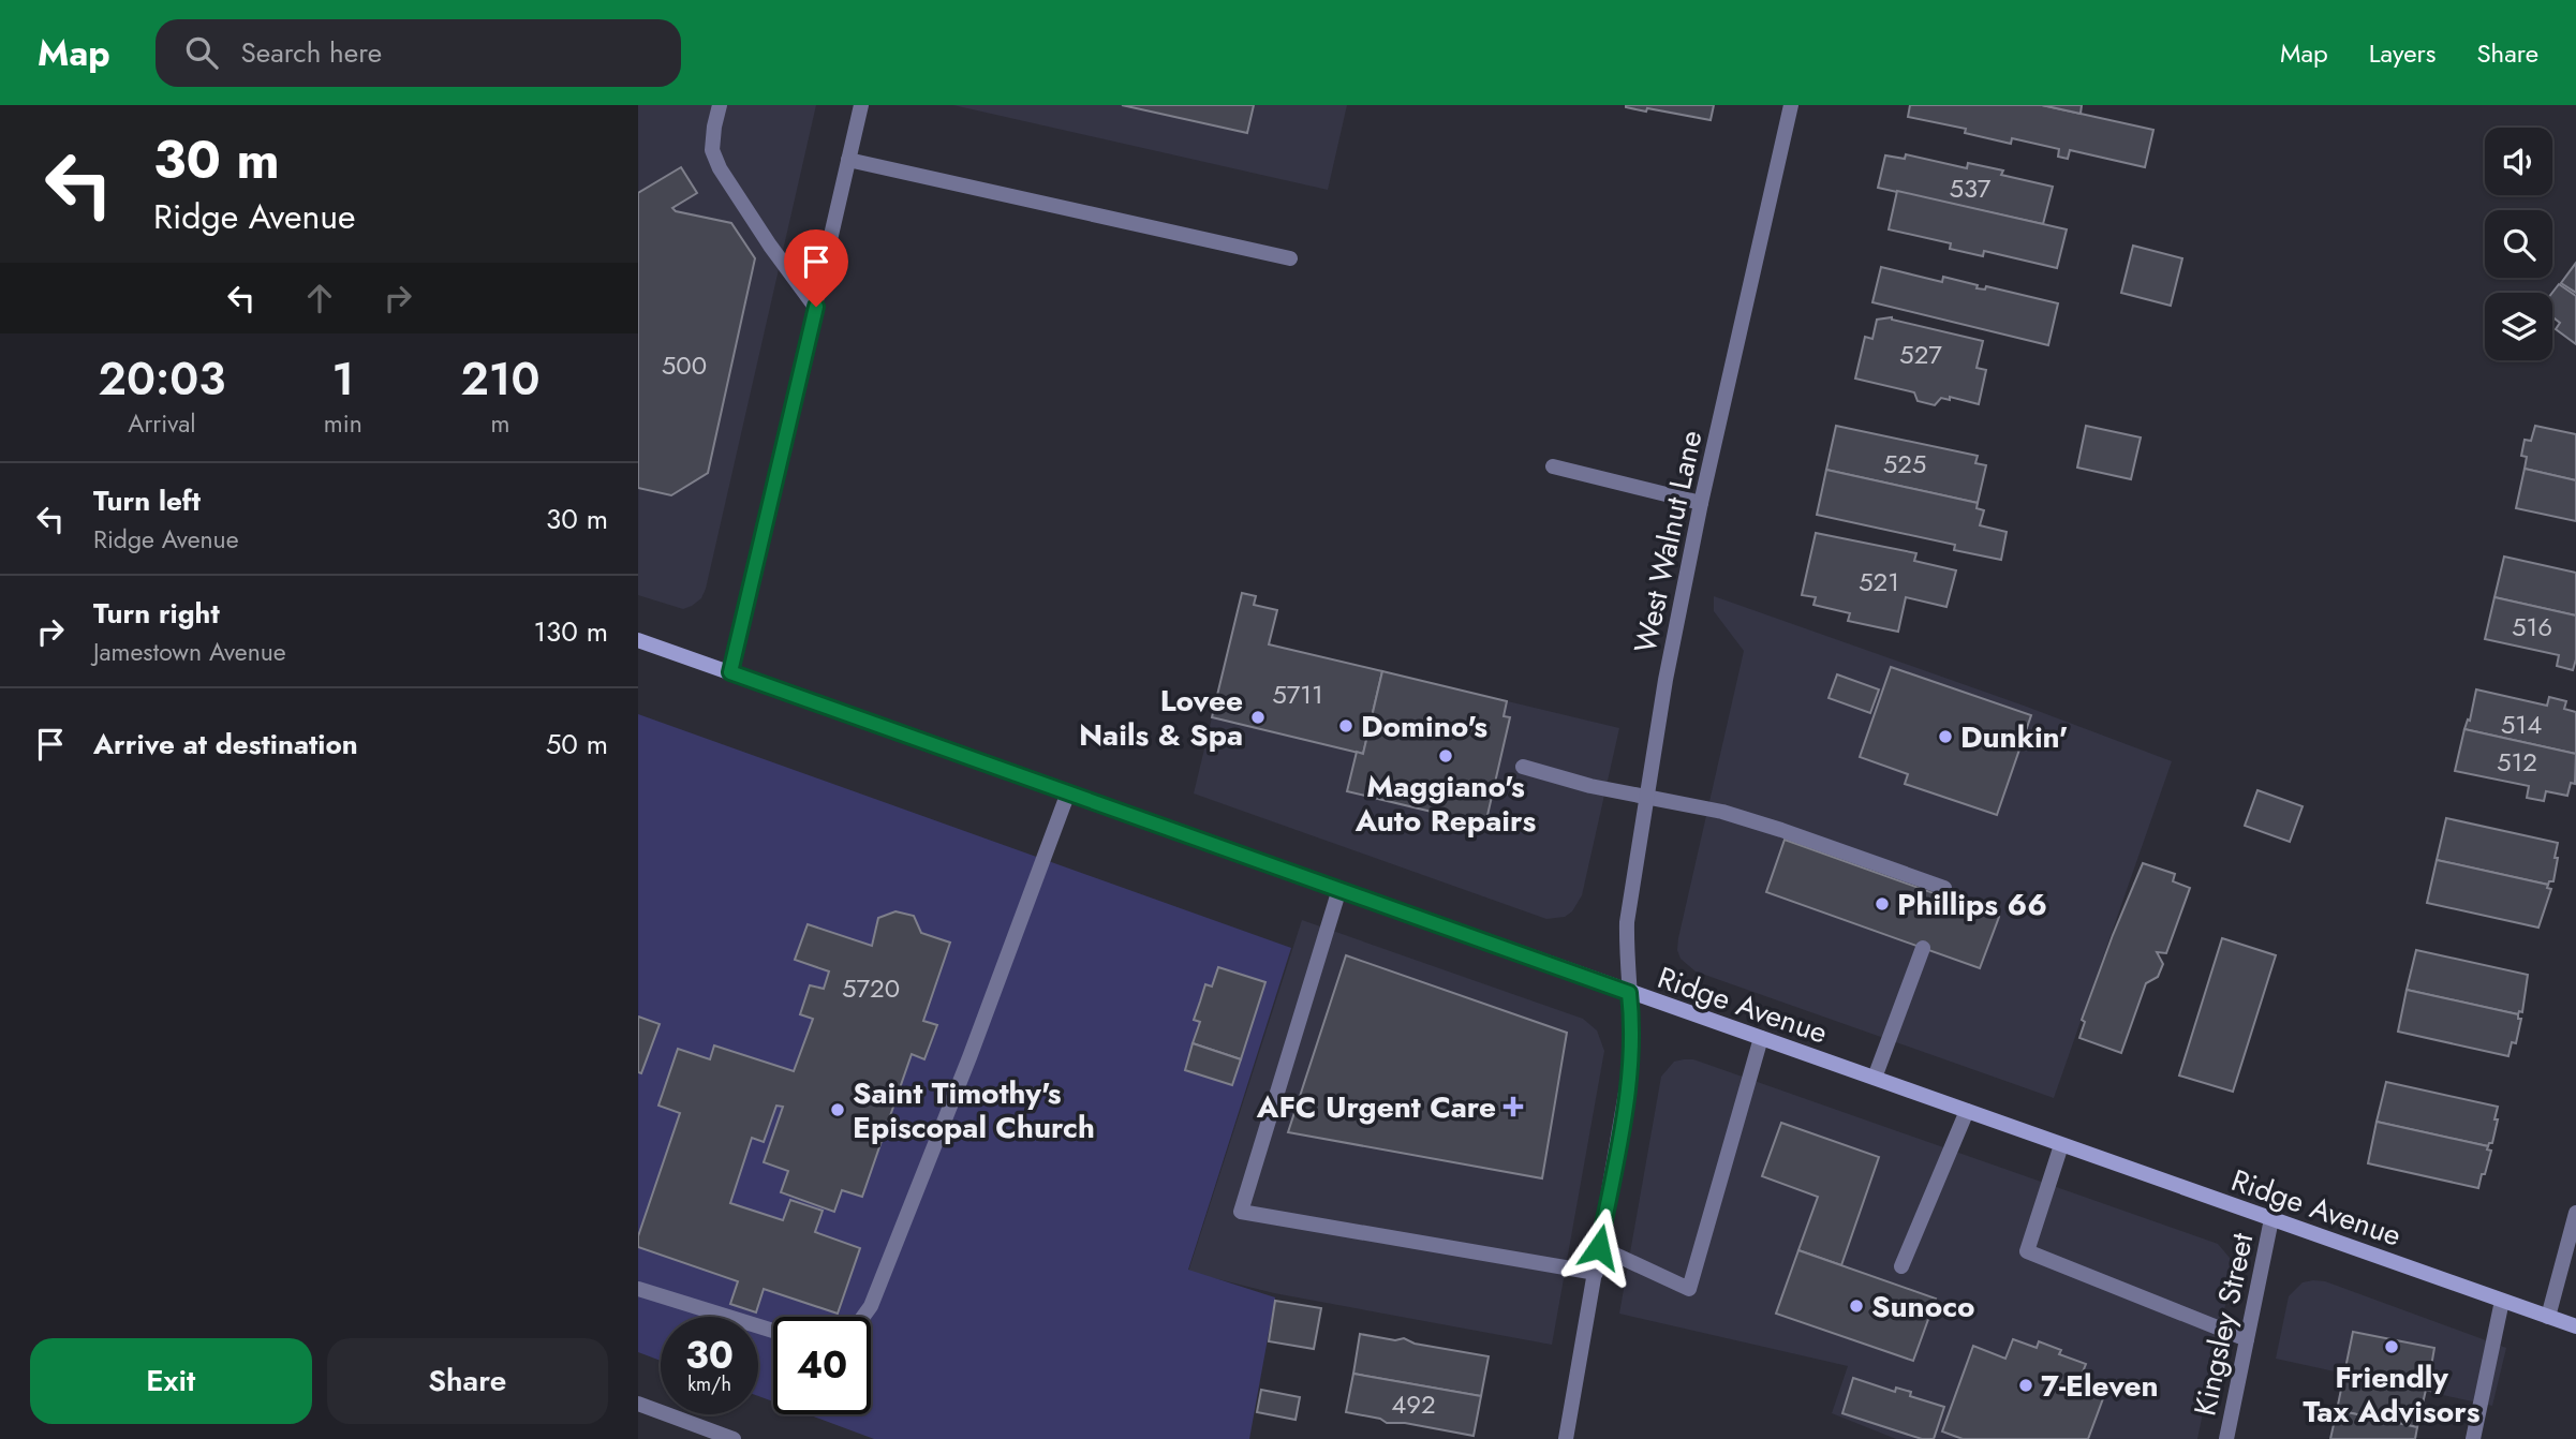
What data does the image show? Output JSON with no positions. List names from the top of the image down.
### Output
{
  "streets": {
    "main road": ["Ridge Avenue"],
    "street": ["West Walnut Lane", "Kingsley Street"]
  },
  "crossings": [
    ["West Walnut Lane", "Ridge Avenue"],
    ["Ridge Avenue", "Kingsley Street"]
  ],
  "places": {
    "other": [
      "Lovee Nails & Spa",
      "Domino's",
      "Dunkin'",
      "Maggiano's Auto Repairs",
      "Phillips 66",
      "Saint Timothy's Episcopal Church",
      "Sunoco",
      "Friendly Tax Advisors",
      "7-Eleven"
    ],
    "health": ["AFC Urgent Care"]
  },
  "house_numbers": [
    "537",
    "527",
    "500",
    "525",
    "521",
    "516",
    "5711",
    "514",
    "512",
    "5720",
    "492"
  ],
  "page": {
    "header": "Map",
    "search": "Search here",
    "nav": ["Map", "Layers", "Share"],
    "turn": ["30 m", "Ridge Avenue"],
    "eta": [
      "20:03",
      "Arrival",
      "1",
      "min",
      "210",
      "m"
    ],
    "list": [
      {
        "name": "Turn left",
        "note": "Ridge Avenue",
        "value": "30 m"
      },
      {
        "name": "Turn right",
        "note": "Jamestown Avenue",
        "value": "130 m"
      },
      {
        "name": "Arrive at destination",
        "value": "50 m"
      }
    ],
    "speed": "30 km/h",
    "limit": "40",
    "buttons": ["Exit", "Share"]
  }
}
